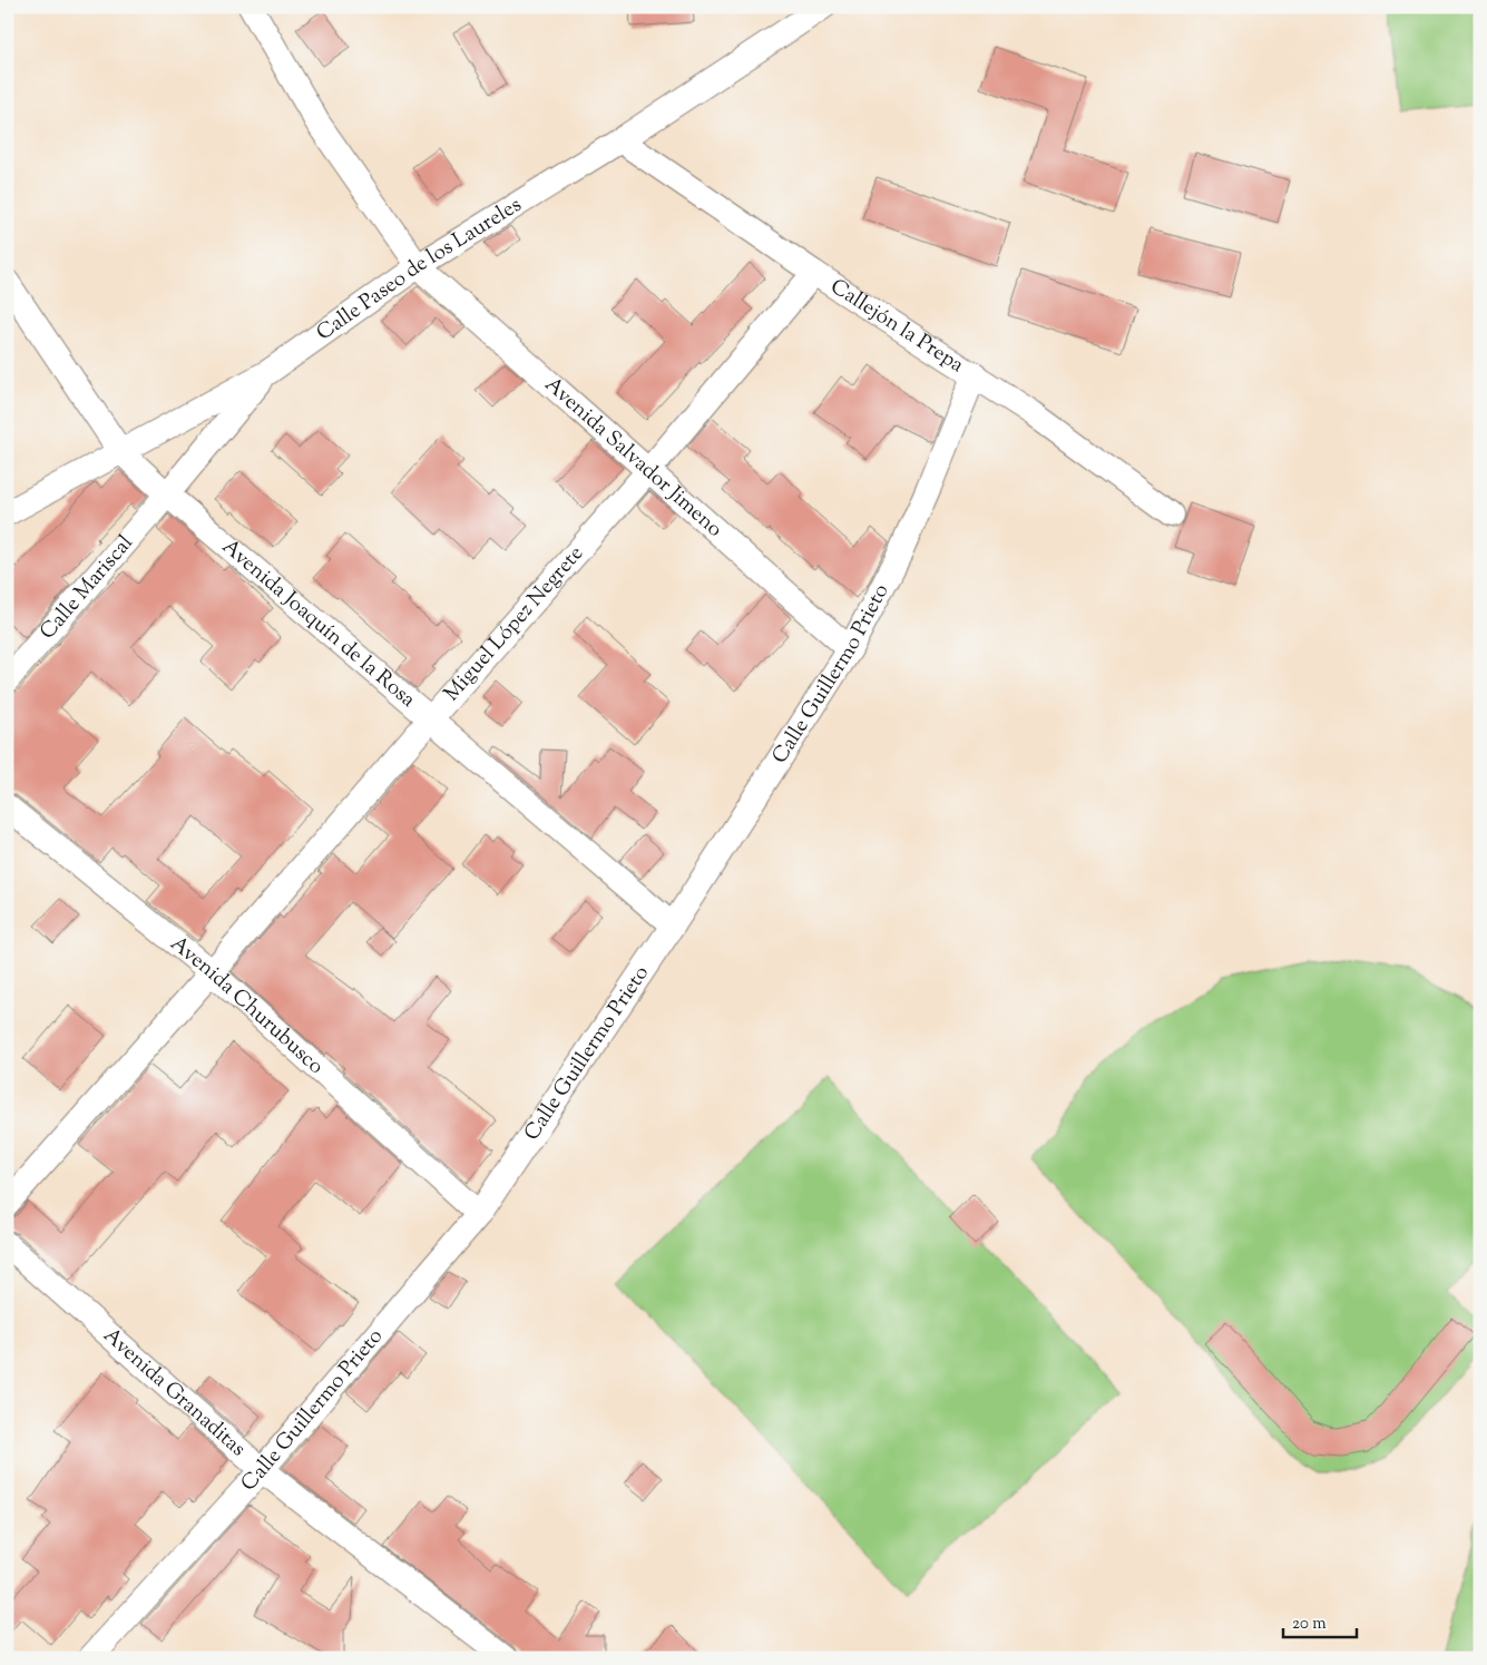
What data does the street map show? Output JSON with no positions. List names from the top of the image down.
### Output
{
  "streets": {
    "street": [
      "Calle Paseo de los Laureles",
      "Callejón la Prepa",
      "Avenida Salvador Jimeno",
      "Calle Mariscal",
      "Avenida Joaquín de la Rosa",
      "Miguel López Negrete",
      "Calle Guillermo Prieto",
      "Avenida Churubusco",
      "Avenida Granaditas"
    ]
  },
  "crossings": [
    ["Calle Paseo de los Laureles", "Callejón la Prepa"],
    ["Calle Paseo de los Laureles", "Avenida Salvador Jimeno"],
    ["Calle Paseo de los Laureles", "Calle Mariscal"],
    ["Calle Paseo de los Laureles", "Avenida Joaquín de la Rosa"],
    ["Callejón la Prepa", "Miguel López Negrete"],
    ["Callejón la Prepa", "Calle Guillermo Prieto"],
    ["Avenida Salvador Jimeno", "Miguel López Negrete"],
    ["Avenida Salvador Jimeno", "Calle Guillermo Prieto"],
    ["Calle Mariscal", "Avenida Joaquín de la Rosa"],
    ["Avenida Joaquín de la Rosa", "Miguel López Negrete"],
    ["Avenida Joaquín de la Rosa", "Calle Guillermo Prieto"],
    ["Miguel López Negrete", "Avenida Churubusco"],
    ["Calle Guillermo Prieto", "Avenida Churubusco"],
    ["Calle Guillermo Prieto", "Avenida Granaditas"]
  ],
  "scale_bar": "20 m"
}
